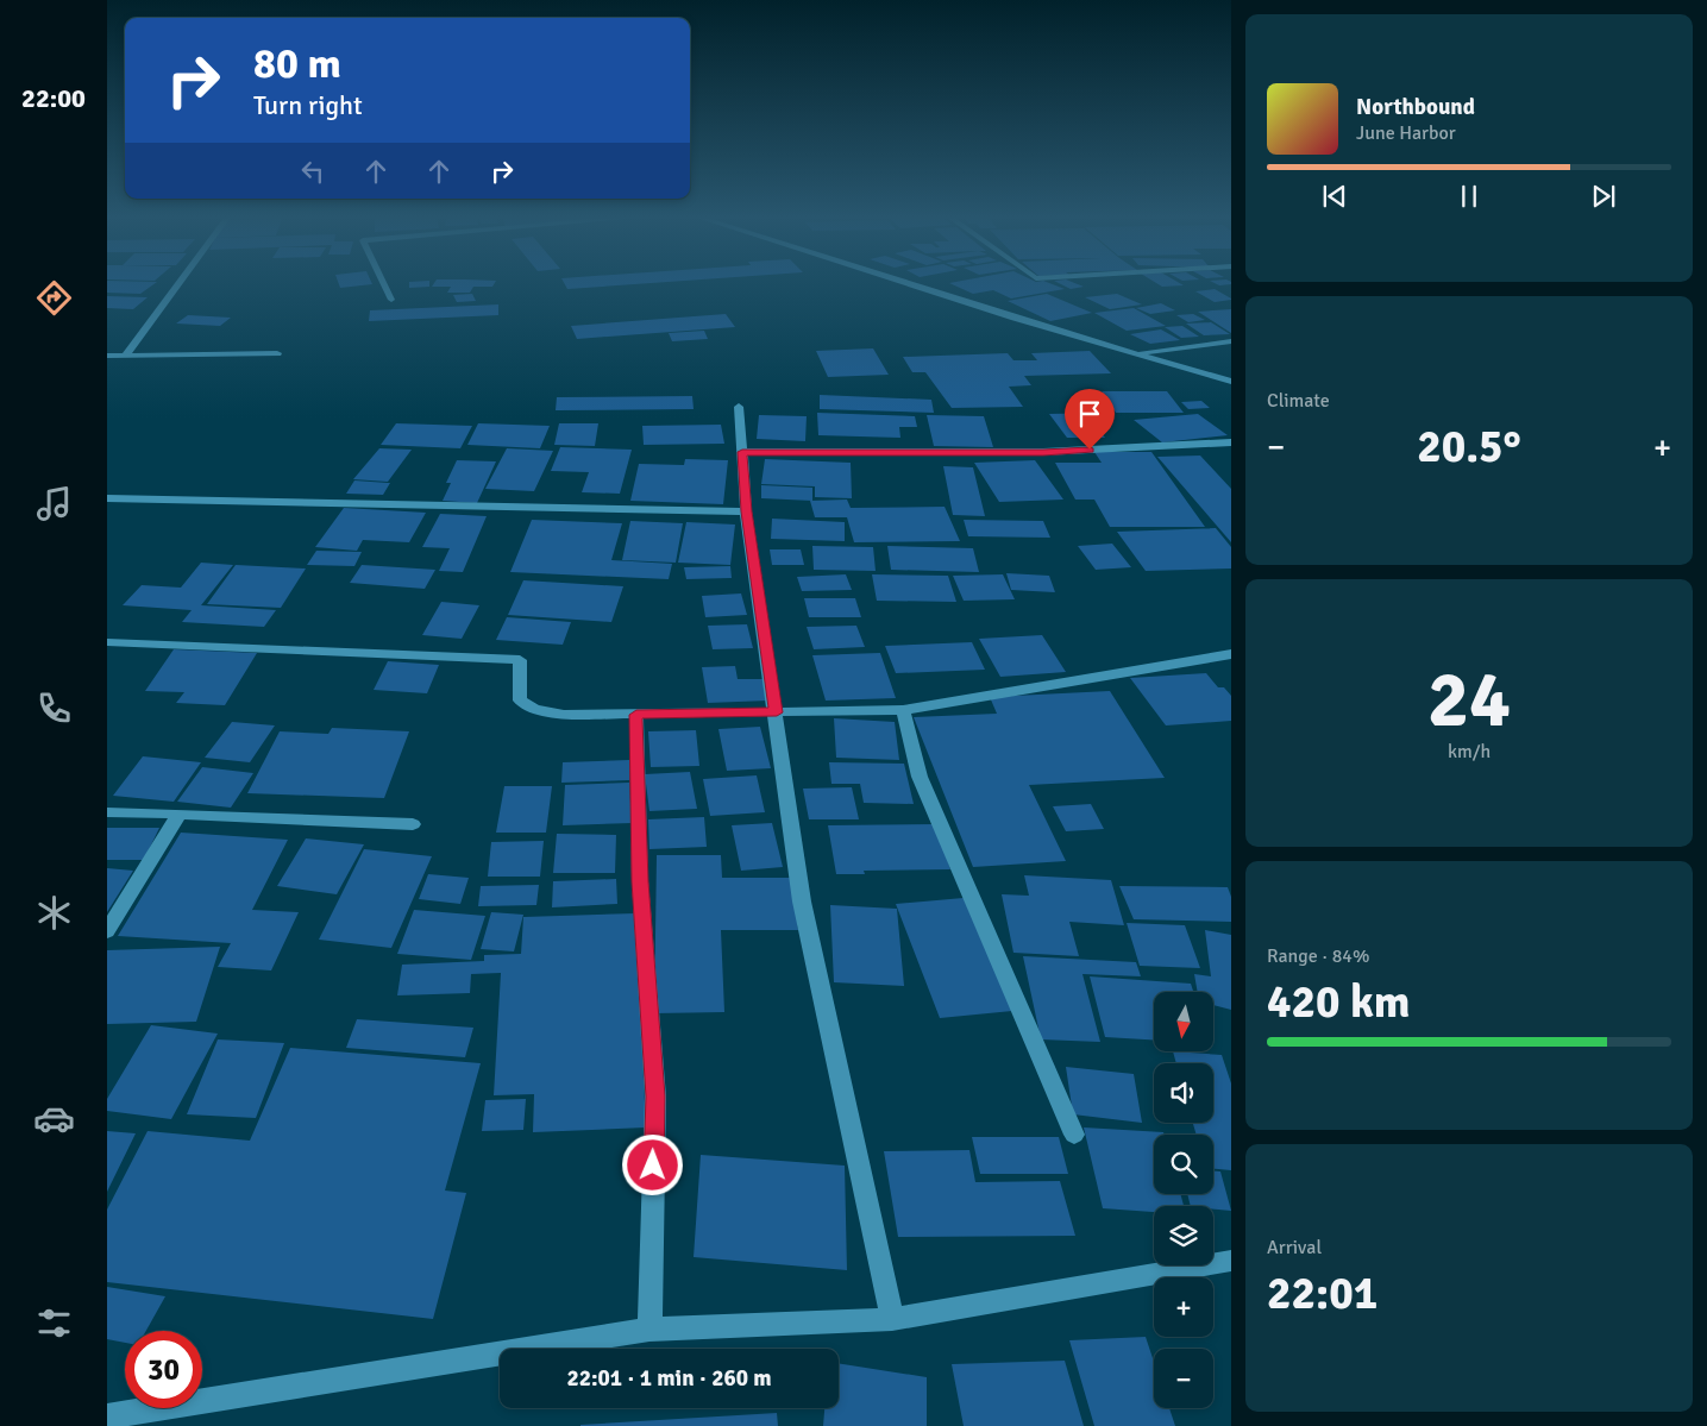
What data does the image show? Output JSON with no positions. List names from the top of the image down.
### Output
{
  "north": "bottom",
  "page": {
    "tabs": "22:00",
    "turn": ["80 m", "Turn right"],
    "song": ["Northbound", "June Harbor"],
    "tile": [
      "Climate",
      ["24", "km/h"],
      ["Range · 84%", "420 km"],
      ["Arrival", "22:01"]
    ],
    "heat": ["−", "20.5°", "+"],
    "map_buttons": ["+", "−"],
    "limit": "30",
    "trip": "22:01 · 1 min · 260 m"
  }
}
